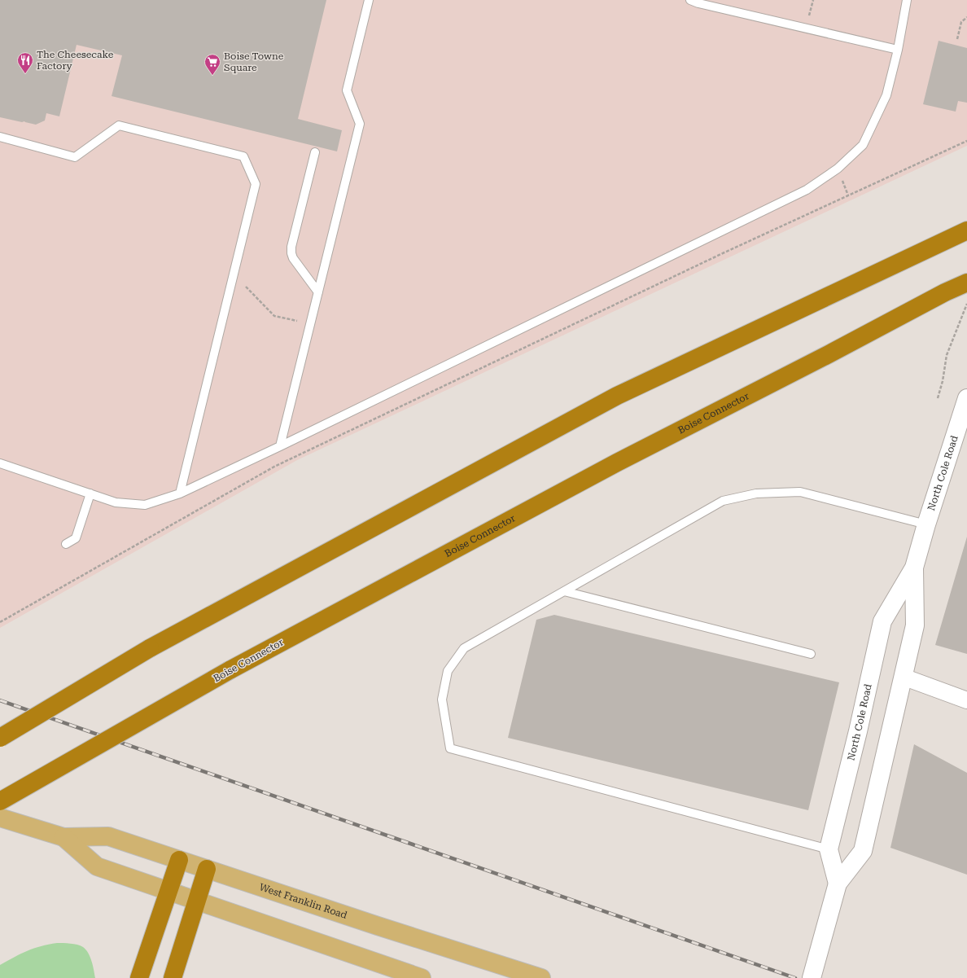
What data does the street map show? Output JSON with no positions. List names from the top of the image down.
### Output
{
  "streets": {
    "highway": ["Boise Connector"],
    "main road": ["North Cole Road", "West Franklin Road"]
  },
  "places": {
    "restaurant": ["The Cheesecake Factory"],
    "supermarket": ["Boise Towne Square"]
  }
}
